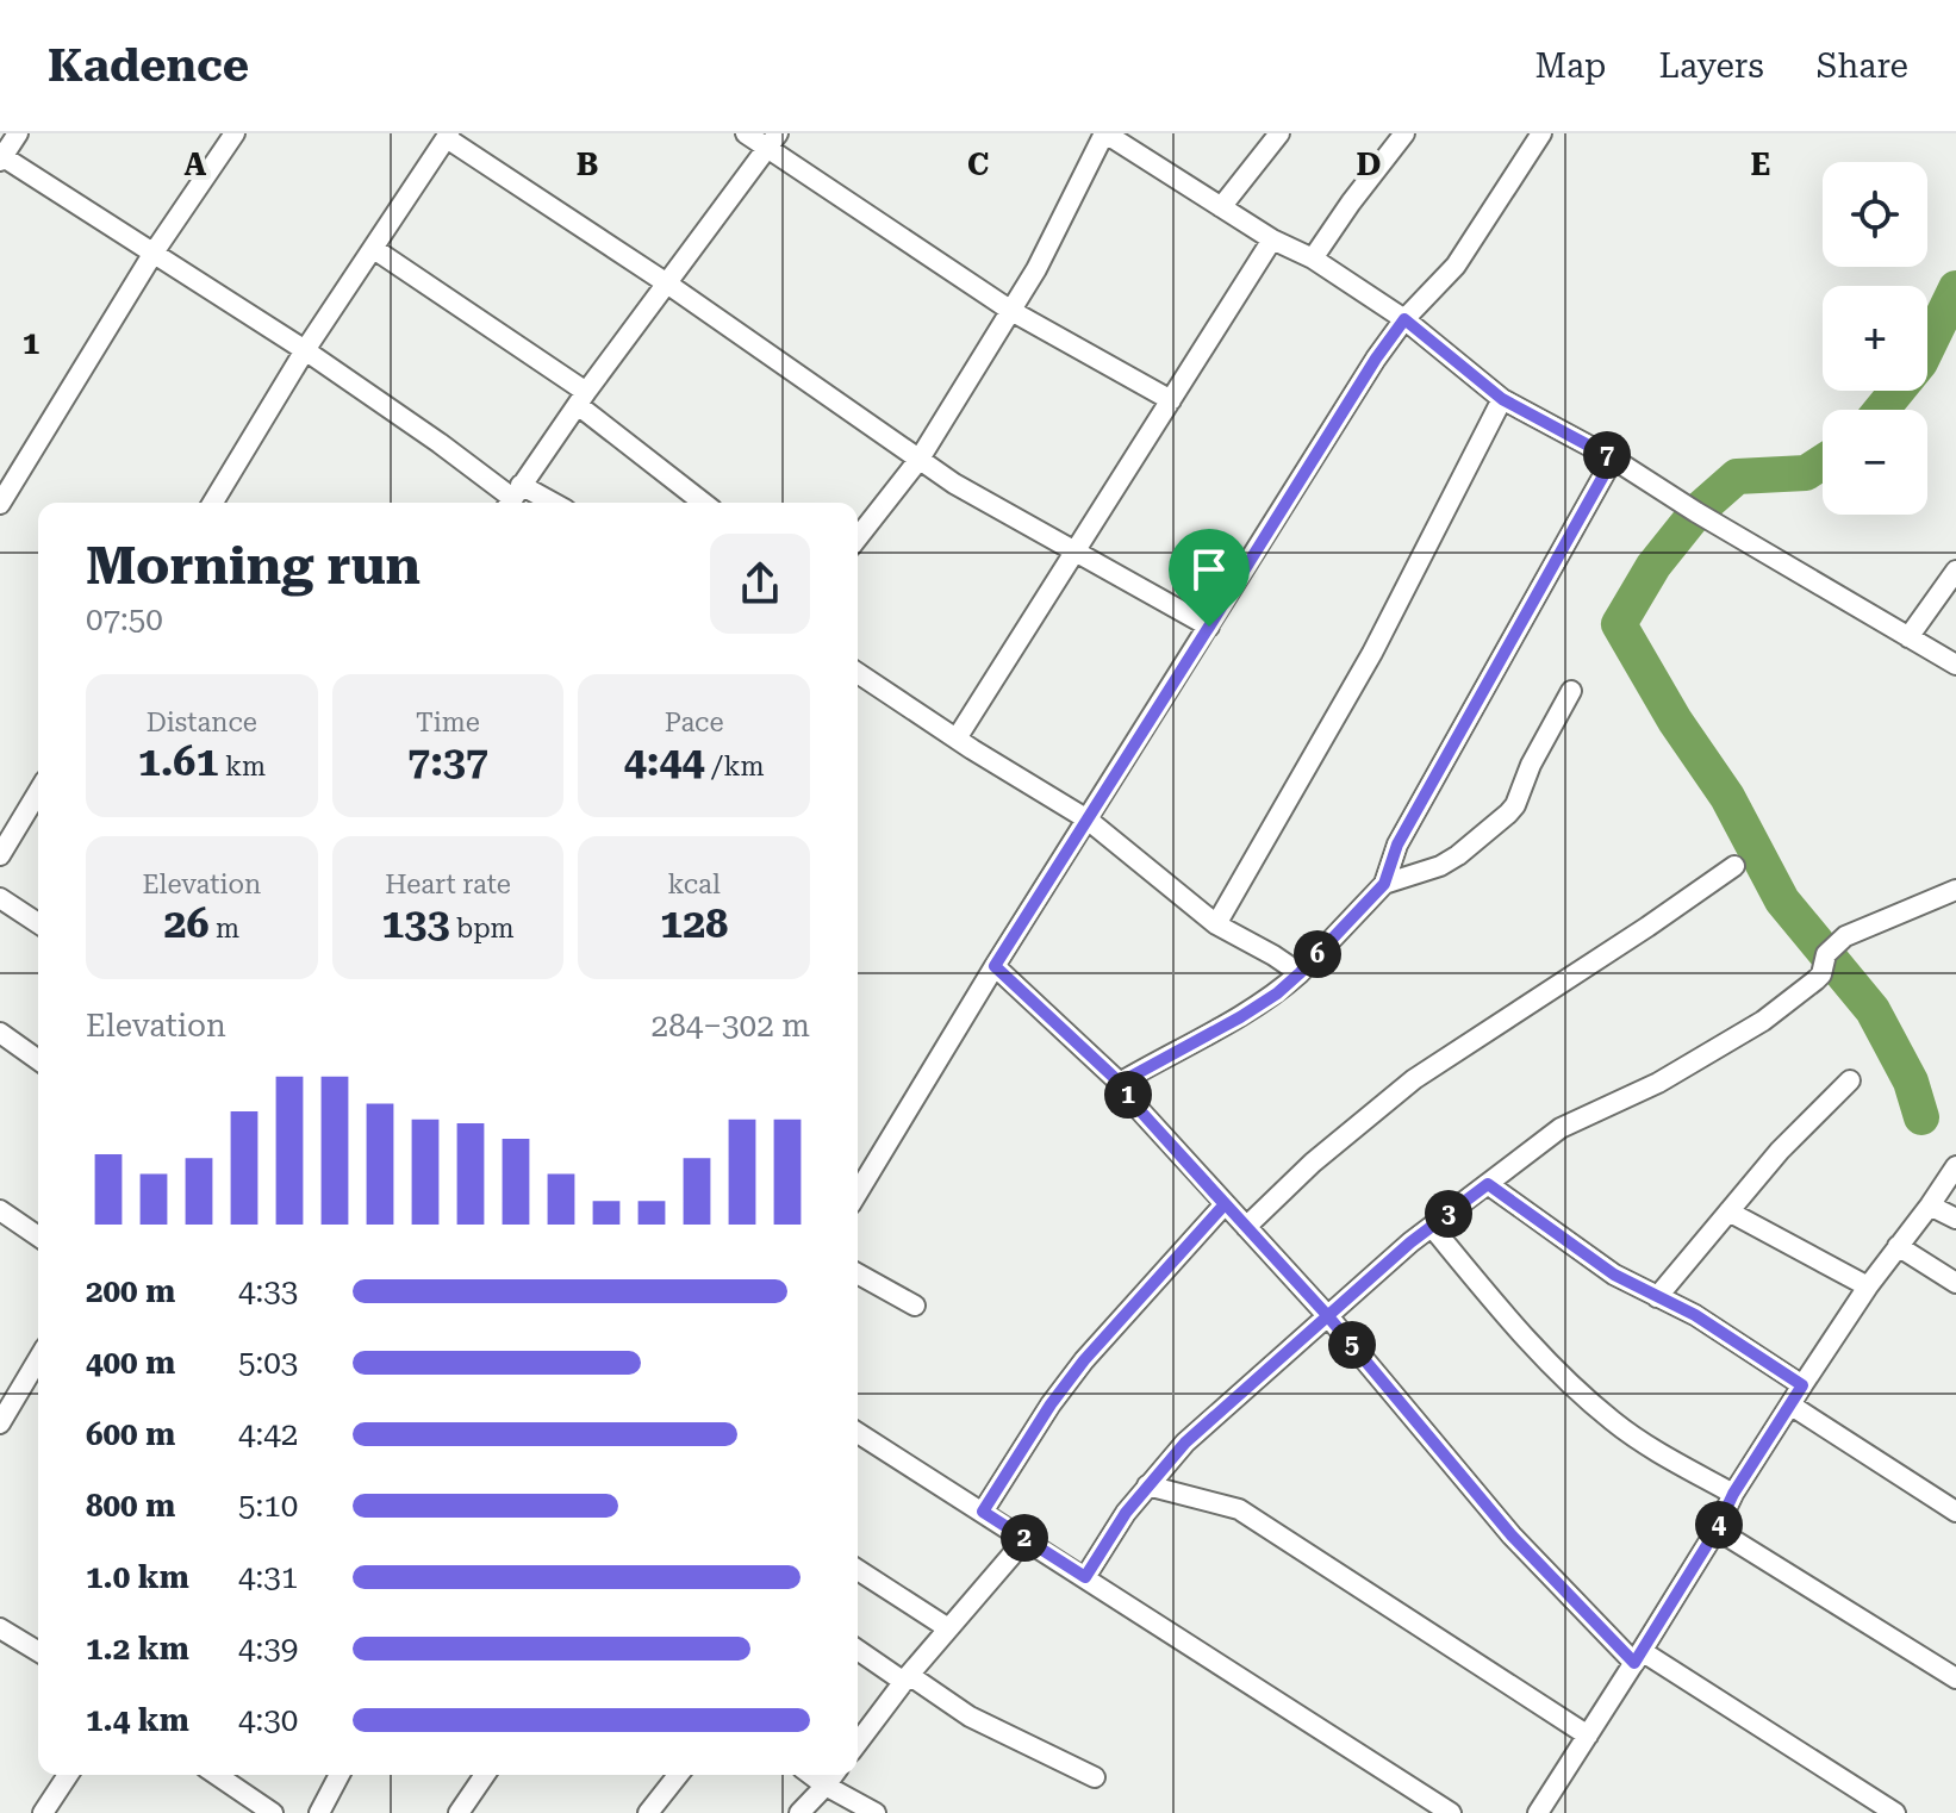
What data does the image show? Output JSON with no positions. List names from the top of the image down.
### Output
{
  "page": {
    "header": "Kadence",
    "nav": ["Map", "Layers", "Share"],
    "map_buttons": ["+", "−"],
    "pins": [
      "7",
      "6",
      "1",
      "3",
      "5",
      "4",
      "2"
    ],
    "heading": ["Morning run", "07:50"],
    "stats": [
      ["Distance", "1.61 km"],
      ["Time", "7:37"],
      ["Pace", "4:44 /km"],
      ["Elevation", "26 m"],
      ["Heart rate", "133 bpm"],
      ["kcal", "128"]
    ],
    "chart": ["Elevation", "284–302 m"],
    "list": [
      {
        "name": "200 m",
        "note": "4:33"
      },
      {
        "name": "400 m",
        "note": "5:03"
      },
      {
        "name": "600 m",
        "note": "4:42"
      },
      {
        "name": "800 m",
        "note": "5:10"
      },
      {
        "name": "1.0 km",
        "note": "4:31"
      },
      {
        "name": "1.2 km",
        "note": "4:39"
      },
      {
        "name": "1.4 km",
        "note": "4:30"
      }
    ]
  },
  "grid": {
    "columns": [
      "A",
      "B",
      "C",
      "D",
      "E"
    ],
    "rows": ["1"]
  }
}
